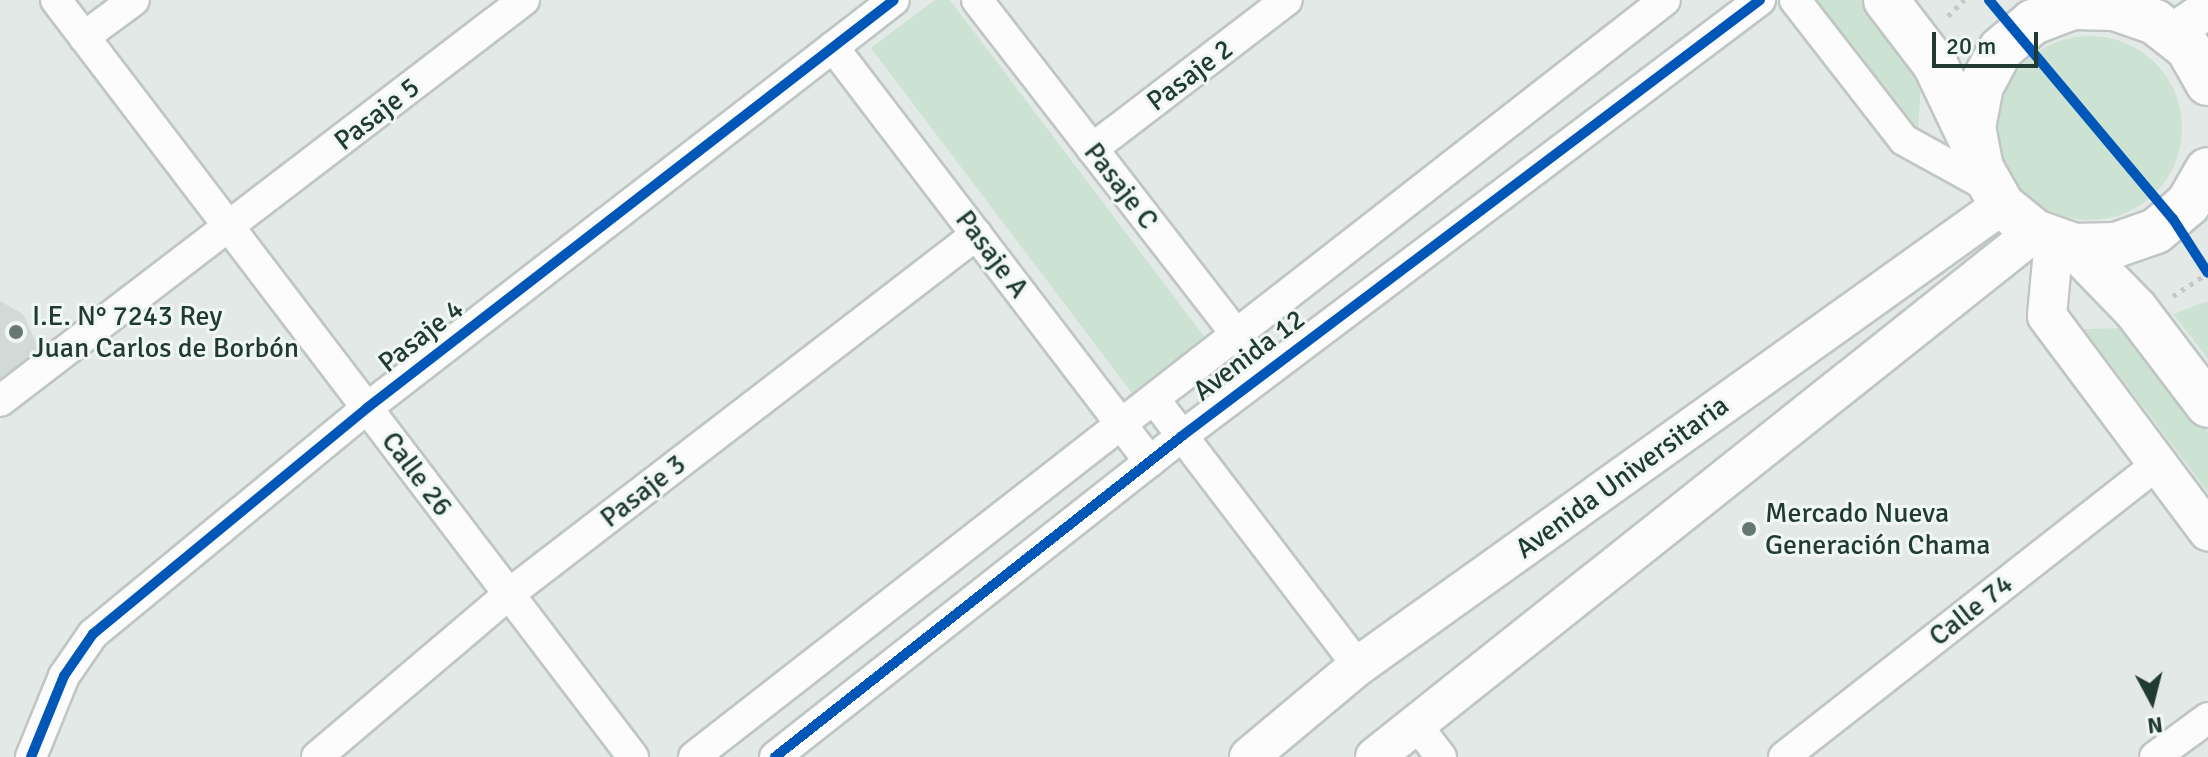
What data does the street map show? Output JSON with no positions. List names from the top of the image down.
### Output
{
  "streets": {
    "street": [
      "Pasaje 2",
      "Pasaje 5",
      "Pasaje C",
      "Pasaje A",
      "Pasaje 4",
      "Avenida 12",
      "Calle 26",
      "Avenida Universitaria",
      "Pasaje 3",
      "Calle 74"
    ]
  },
  "crossings": [
    ["Pasaje 2", "Pasaje C"],
    ["Pasaje 5", "Calle 26"],
    ["Pasaje C", "Avenida 12"],
    ["Pasaje A", "Pasaje 4"],
    ["Pasaje A", "Avenida 12"],
    ["Pasaje A", "Pasaje 3"],
    ["Pasaje 4", "Calle 26"],
    ["Calle 26", "Pasaje 3"]
  ],
  "places": ["I.E. N° 7243 Rey Juan Carlos de Borbón", "Mercado Nueva Generación Chama"],
  "scale_bar": "20 m",
  "north": "bottom"
}
